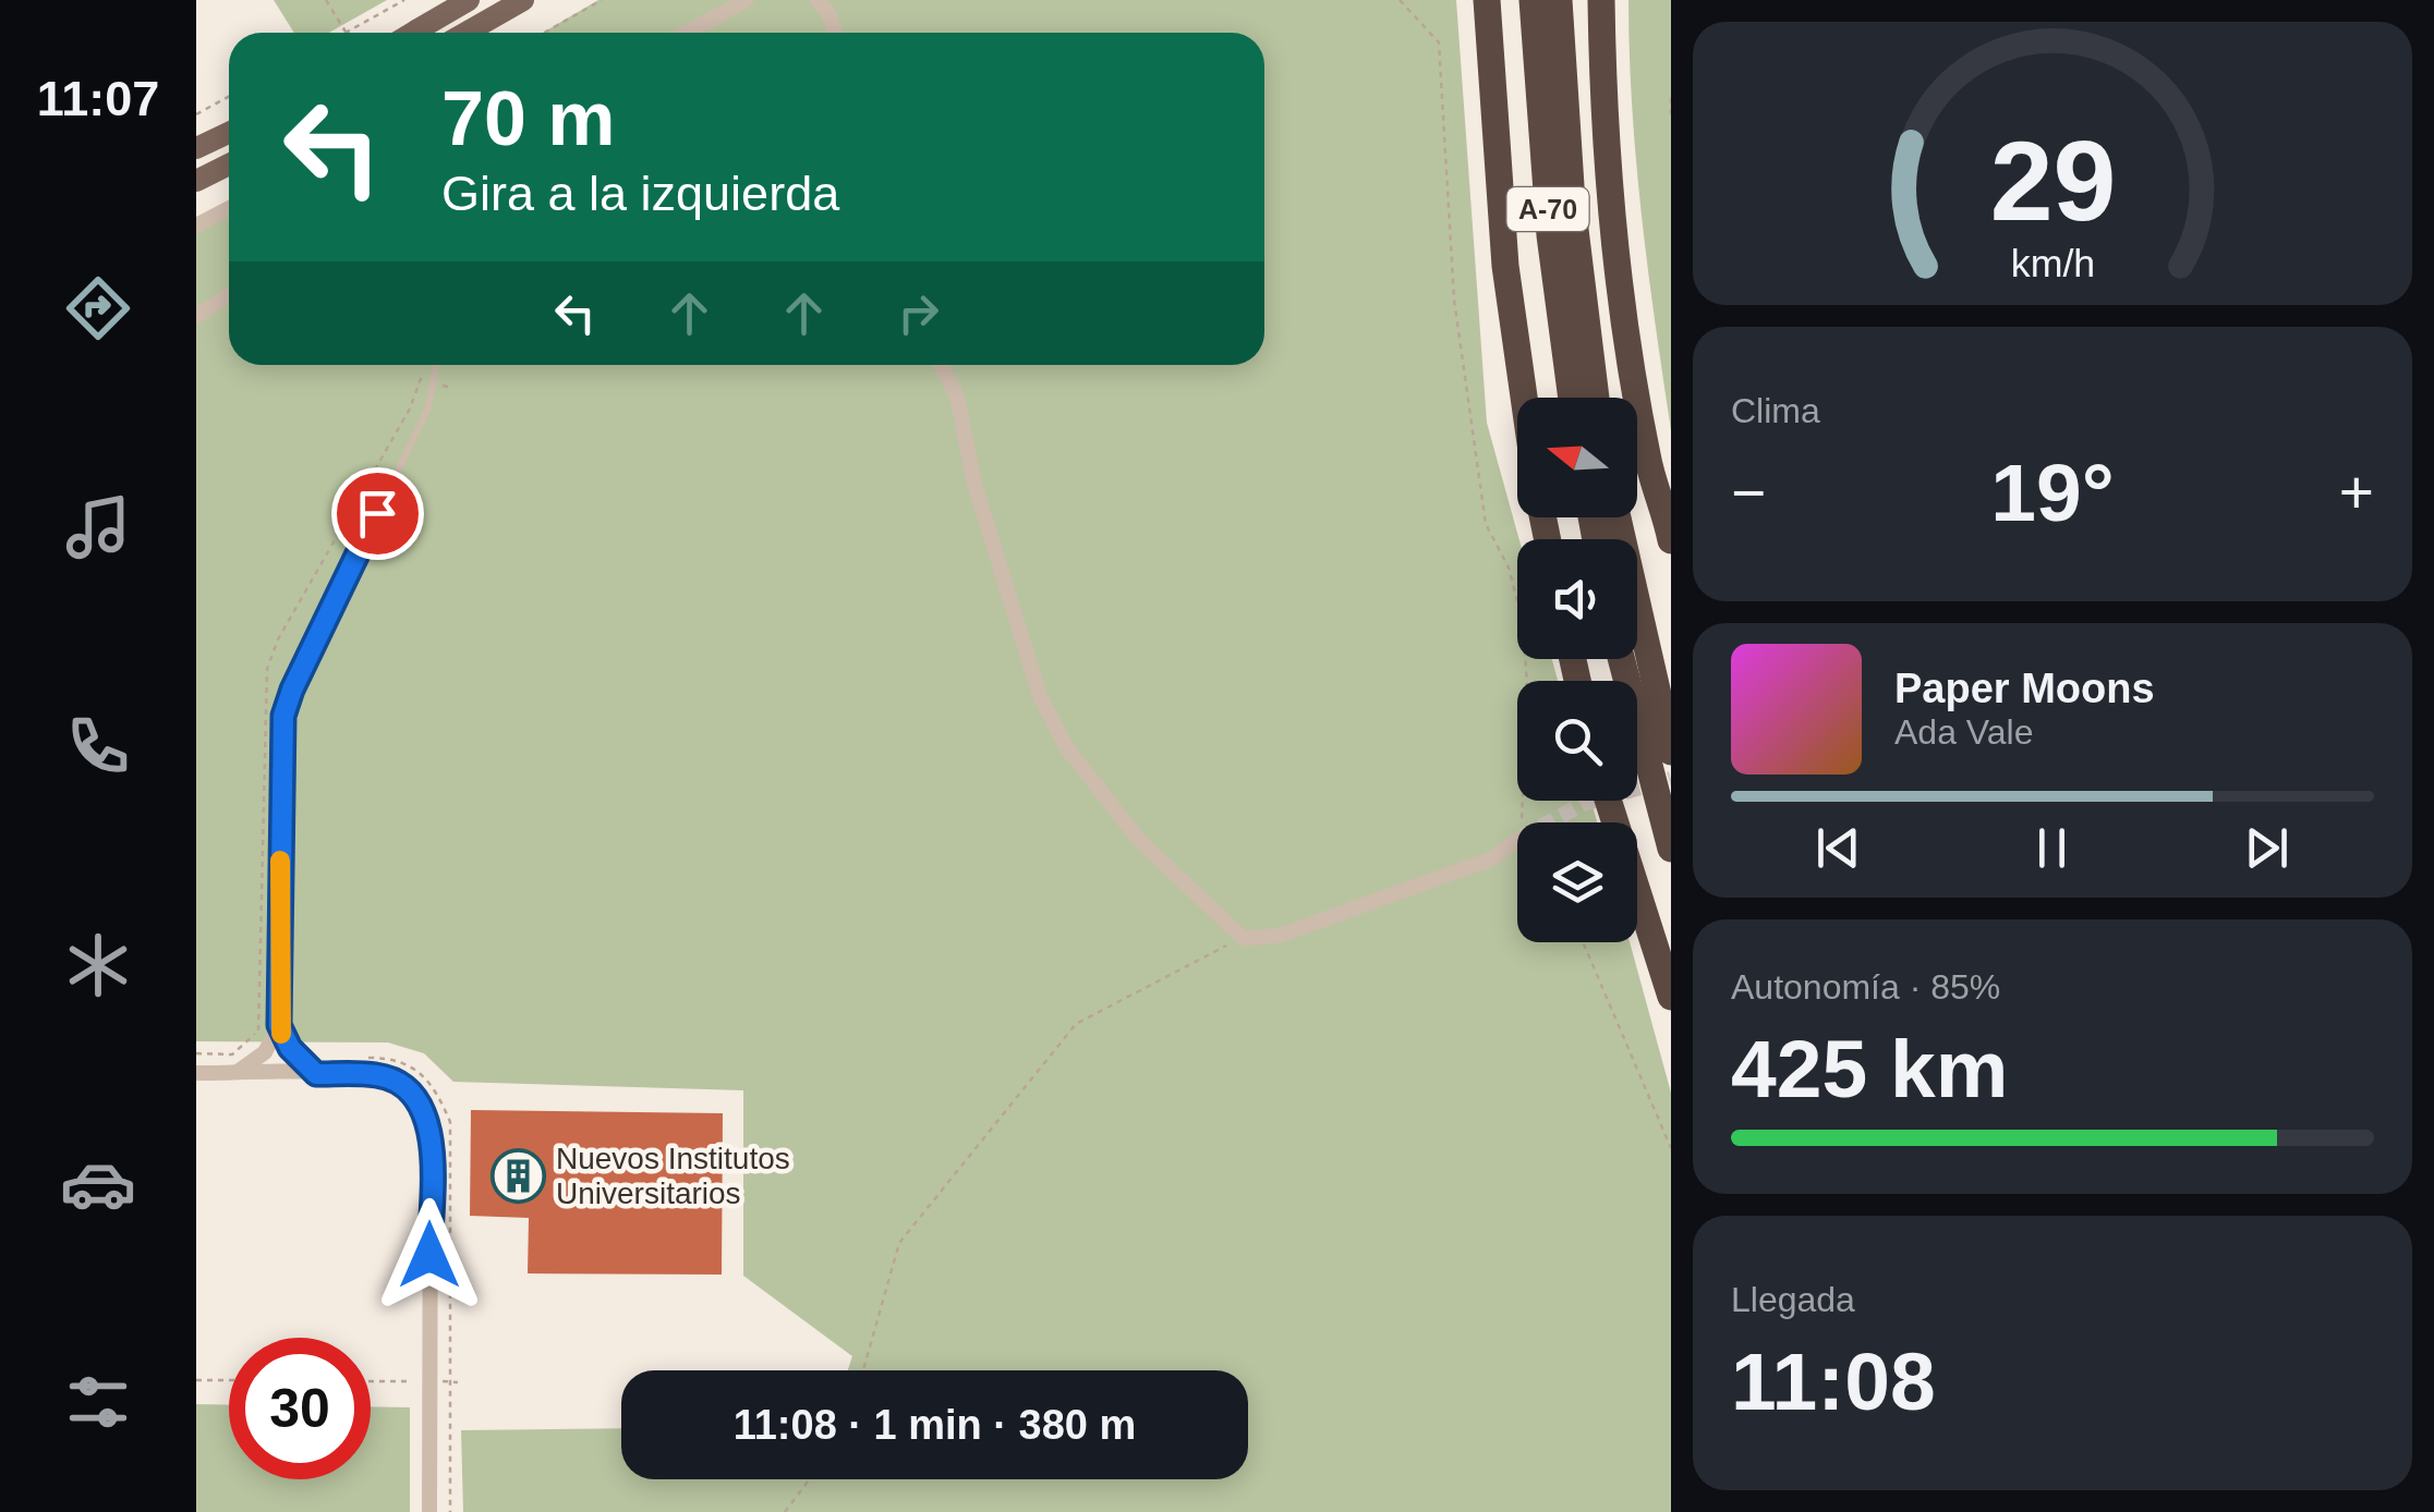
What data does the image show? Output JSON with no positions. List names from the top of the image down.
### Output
{
  "streets": {
    "highway": ["A-70"]
  },
  "places": {
    "building": ["Nuevos Institutos Universitarios"]
  },
  "north": "left",
  "page": {
    "tabs": "11:07",
    "turn": ["70 m", "Gira a la izquierda"],
    "tile": [
      "Clima",
      ["Autonomía · 85%", "425 km"],
      ["Llegada", "11:08"]
    ],
    "heat": ["−", "19°", "+"],
    "song": ["Paper Moons", "Ada Vale"],
    "limit": "30",
    "trip": "11:08 · 1 min · 380 m",
    "gauge": ["29", "km/h"]
  }
}
